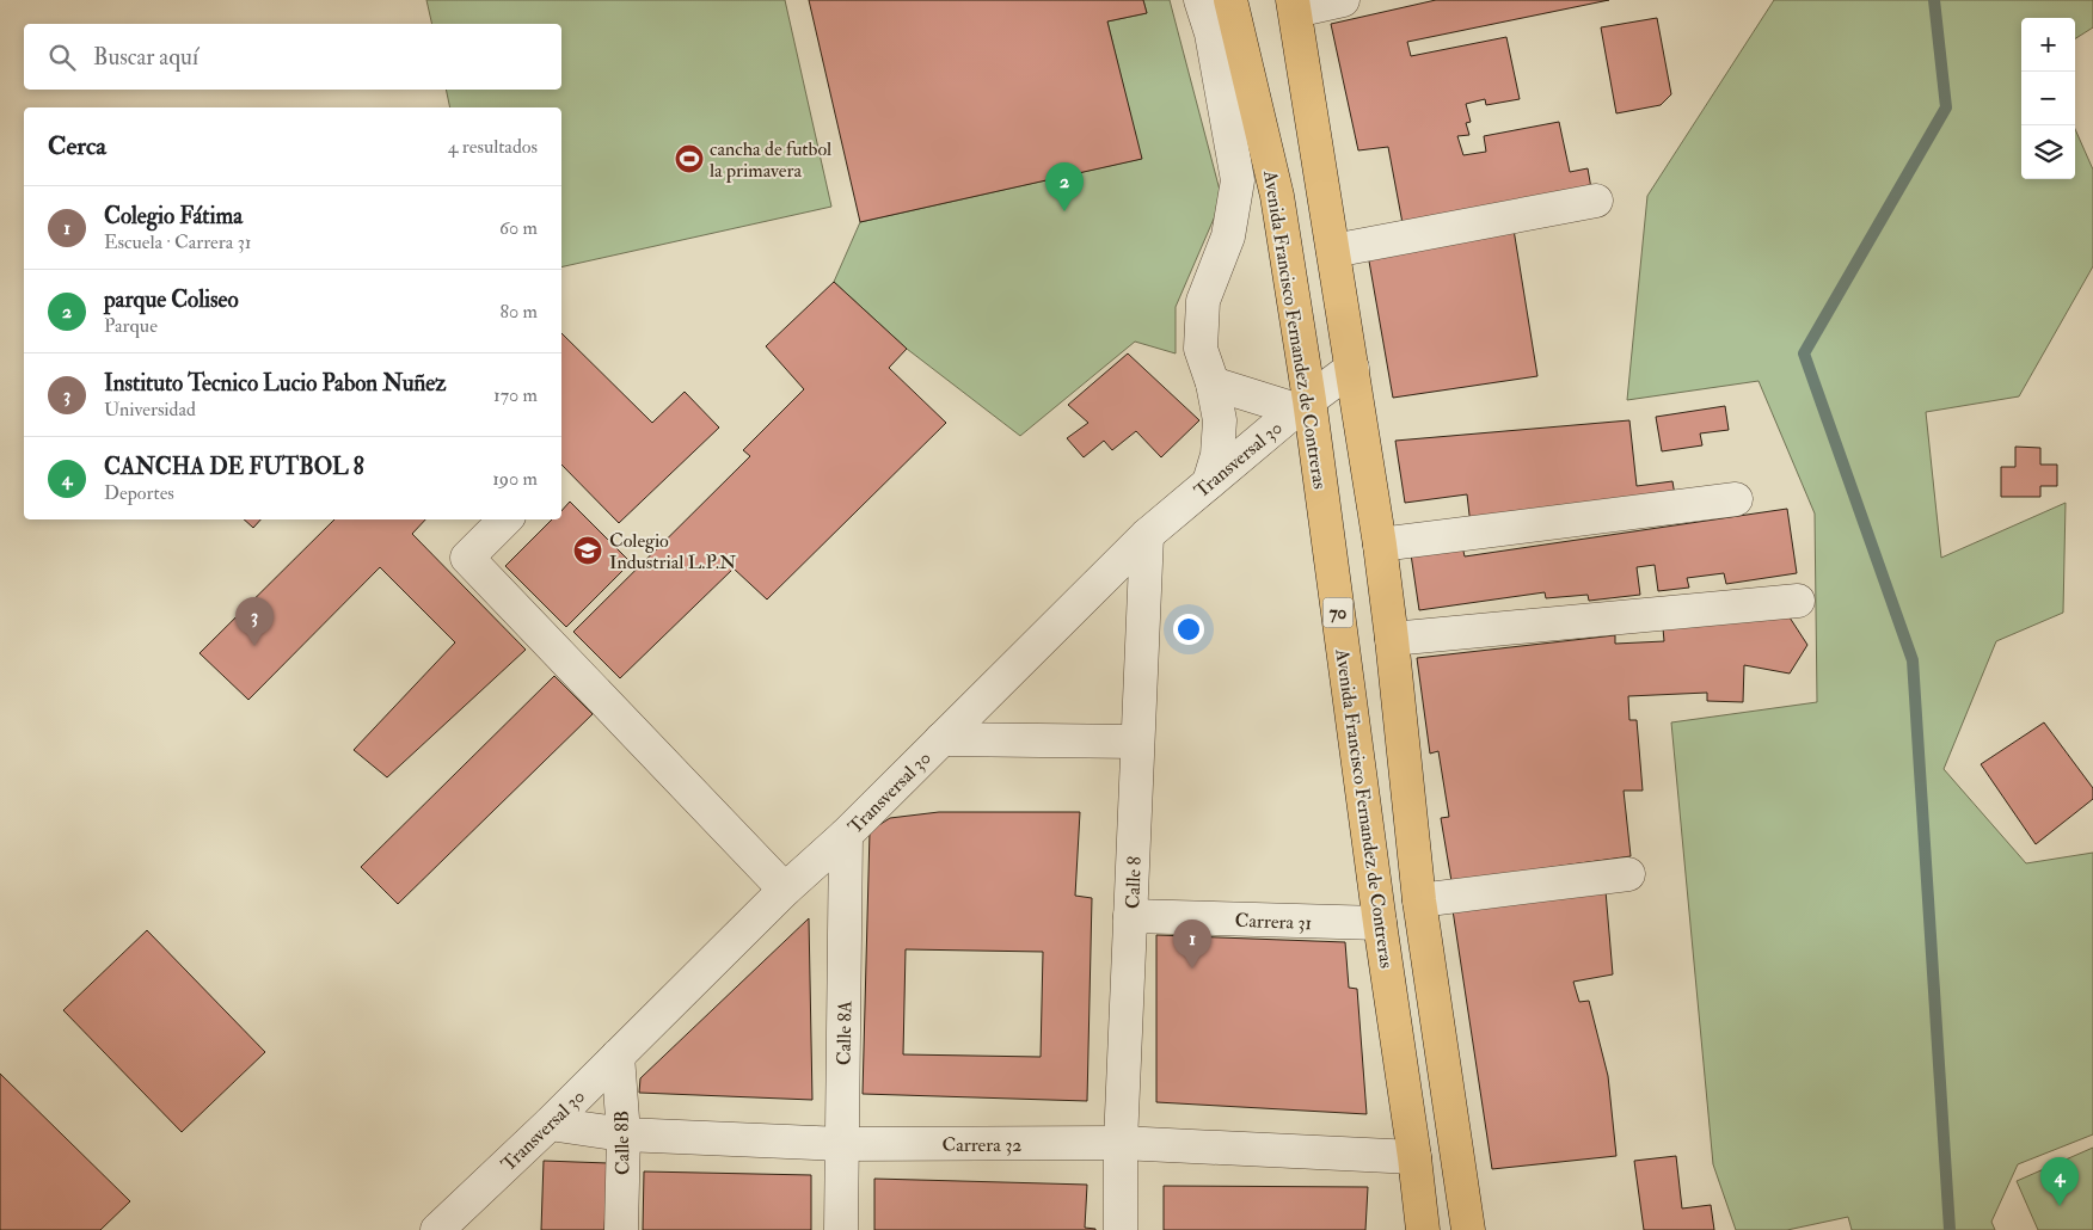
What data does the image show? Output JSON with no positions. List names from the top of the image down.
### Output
{
  "streets": {
    "main road": ["Avenida Francisco Fernandez de Contreras", "70"],
    "street": [
      "Transversal 30",
      "Calle 8",
      "Carrera 31",
      "Calle 8A",
      "Calle 8B",
      "Carrera 32"
    ]
  },
  "crossings": [
    ["Avenida Francisco Fernandez de Contreras", "Transversal 30"],
    ["Avenida Francisco Fernandez de Contreras", "Carrera 31"],
    ["Avenida Francisco Fernandez de Contreras", "Carrera 32"],
    ["Transversal 30", "Calle 8"],
    ["Transversal 30", "Calle 8A"],
    ["Transversal 30", "Calle 8B"],
    ["Transversal 30", "Carrera 32"],
    ["Calle 8", "Carrera 31"],
    ["Calle 8", "Carrera 32"],
    ["Calle 8A", "Carrera 32"],
    ["Calle 8B", "Carrera 32"]
  ],
  "places": {
    "sports": ["cancha de futbol la primavera"],
    "school or university": ["Colegio Industrial L.P.N"]
  },
  "page": {
    "map_buttons": ["+", "−"],
    "search": "Buscar aquí",
    "heading": ["Cerca", "4 resultados"],
    "pins": [
      "2",
      "3",
      "1",
      "4"
    ],
    "list": [
      {
        "mark": "1",
        "name": "Colegio Fátima",
        "note": "Escuela · Carrera 31",
        "value": "60 m"
      },
      {
        "mark": "2",
        "name": "parque Coliseo",
        "note": "Parque",
        "value": "80 m"
      },
      {
        "mark": "3",
        "name": "Instituto Tecnico Lucio Pabon Nuñez",
        "note": "Universidad",
        "value": "170 m"
      },
      {
        "mark": "4",
        "name": "CANCHA DE FUTBOL 8",
        "note": "Deportes",
        "value": "190 m"
      }
    ]
  }
}
